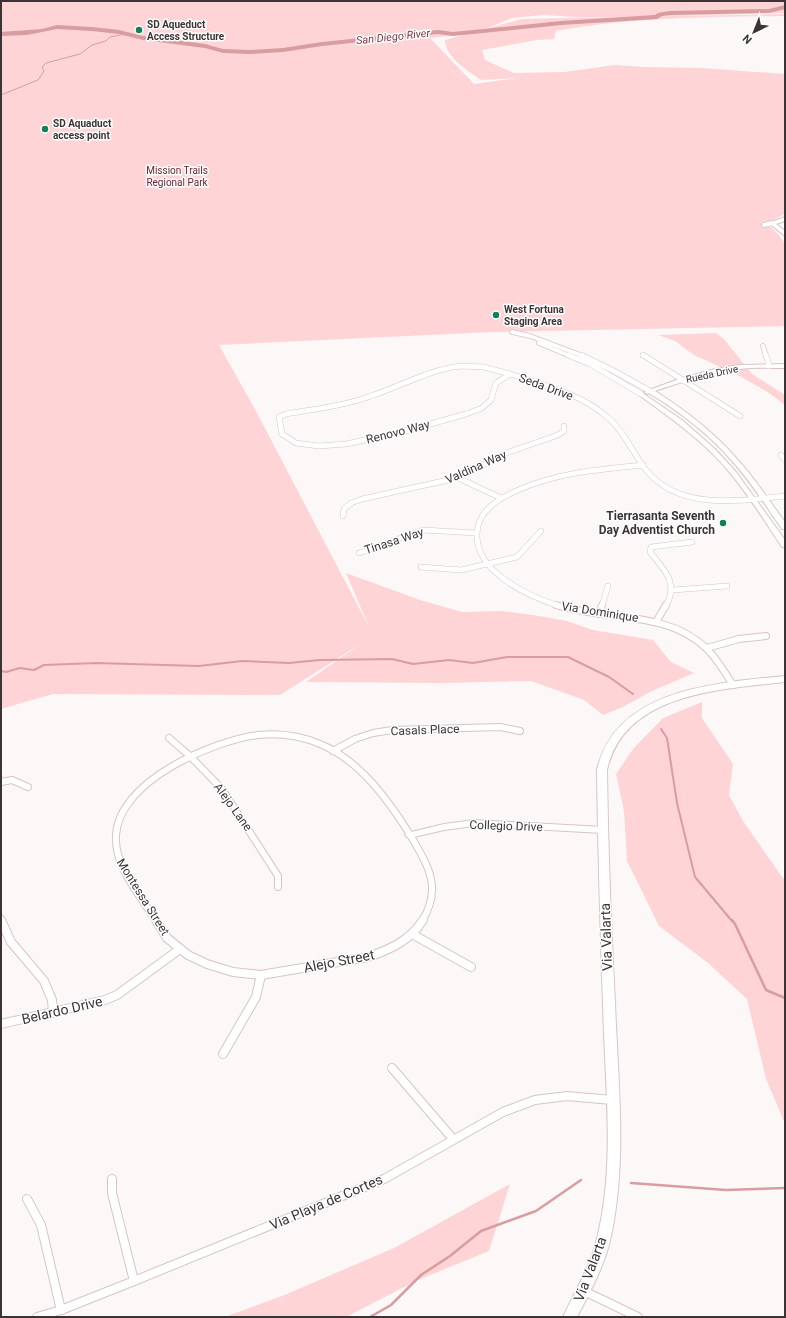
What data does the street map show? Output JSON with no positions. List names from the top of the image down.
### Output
{
  "streets": {
    "main road": ["Via Valarta"],
    "street": [
      "Rueda Drive",
      "Seda Drive",
      "Renovo Way",
      "Valdina Way",
      "Tinasa Way",
      "Via Dominique",
      "Casals Place",
      "Alejo Lane",
      "Collegio Drive",
      "Montessa Street",
      "Alejo Street",
      "Belardo Drive",
      "Via Playa de Cortes"
    ]
  },
  "crossings": [
    ["Seda Drive", "Renovo Way"],
    ["Tinasa Way", "Via Dominique"],
    ["Via Dominique", "Via Valarta"],
    ["Casals Place", "Montessa Street"],
    ["Alejo Lane", "Montessa Street"],
    ["Collegio Drive", "Montessa Street"],
    ["Collegio Drive", "Via Valarta"],
    ["Collegio Drive", "Alejo Street"],
    ["Montessa Street", "Alejo Street"],
    ["Montessa Street", "Belardo Drive"],
    ["Via Valarta", "Via Playa de Cortes"],
    ["Alejo Street", "Belardo Drive"]
  ],
  "water": ["San Diego River"],
  "parks": ["Mission Trails Regional Park"],
  "places": [
    "SD Aqueduct Access Structure",
    "SD Aquaduct access point",
    "West Fortuna Staging Area",
    "Tierrasanta Seventh Day Adventist Church"
  ],
  "north": "bottom left"
}
